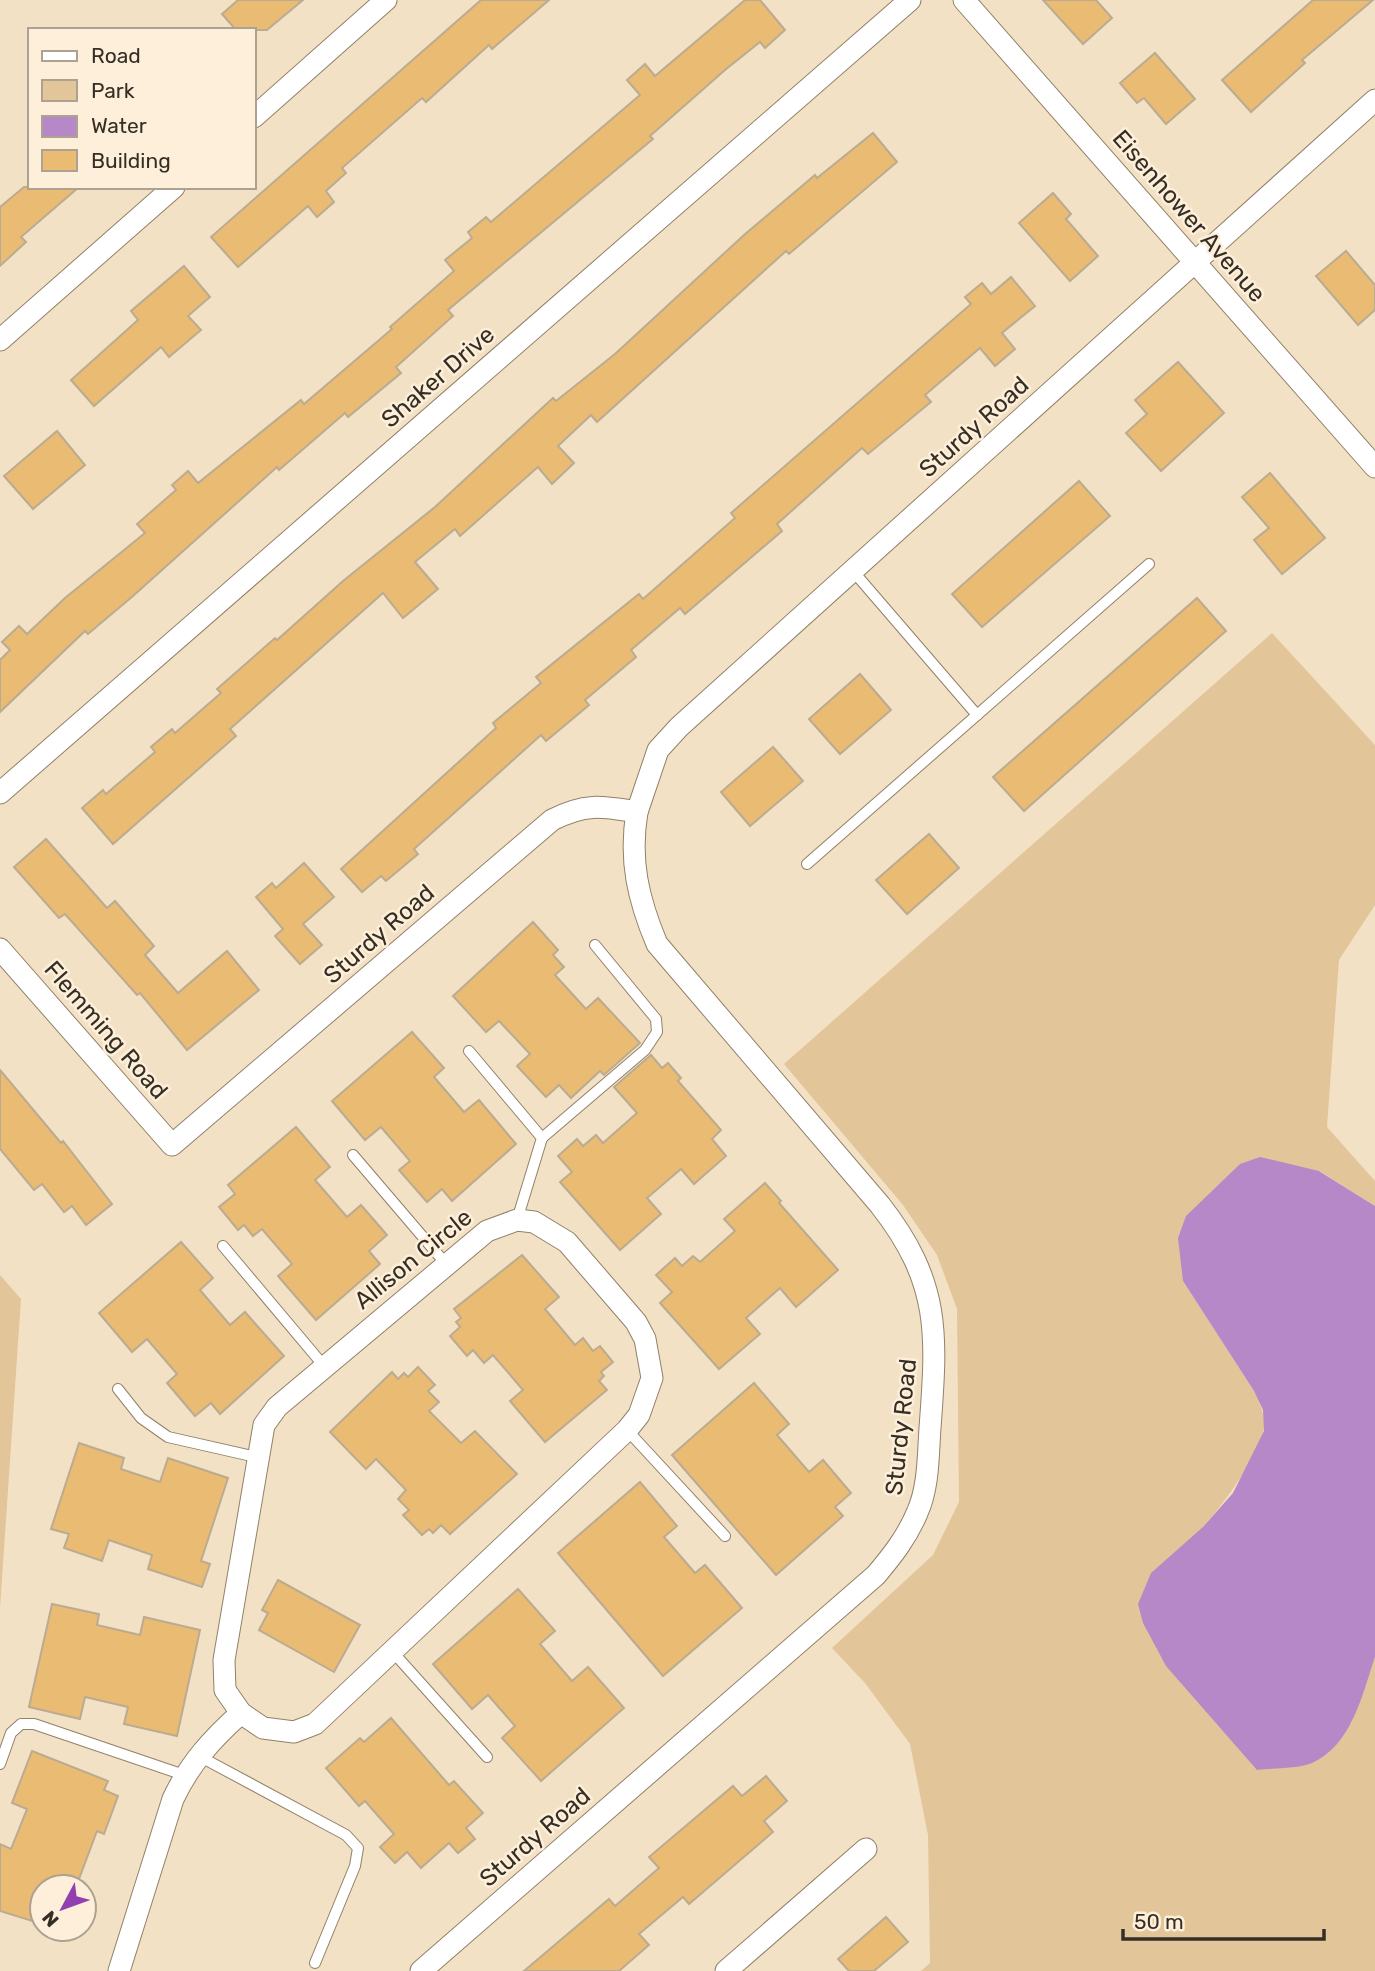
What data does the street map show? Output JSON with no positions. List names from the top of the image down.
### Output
{
  "streets": {
    "street": [
      "Eisenhower Avenue",
      "Shaker Drive",
      "Sturdy Road",
      "Flemming Road",
      "Allison Circle"
    ]
  },
  "crossings": [
    ["Eisenhower Avenue", "Sturdy Road"],
    ["Sturdy Road", "Flemming Road"]
  ],
  "legend": [
    "Road",
    "Park",
    "Water",
    "Building"
  ],
  "scale_bar": "50 m",
  "north": "bottom left"
}
